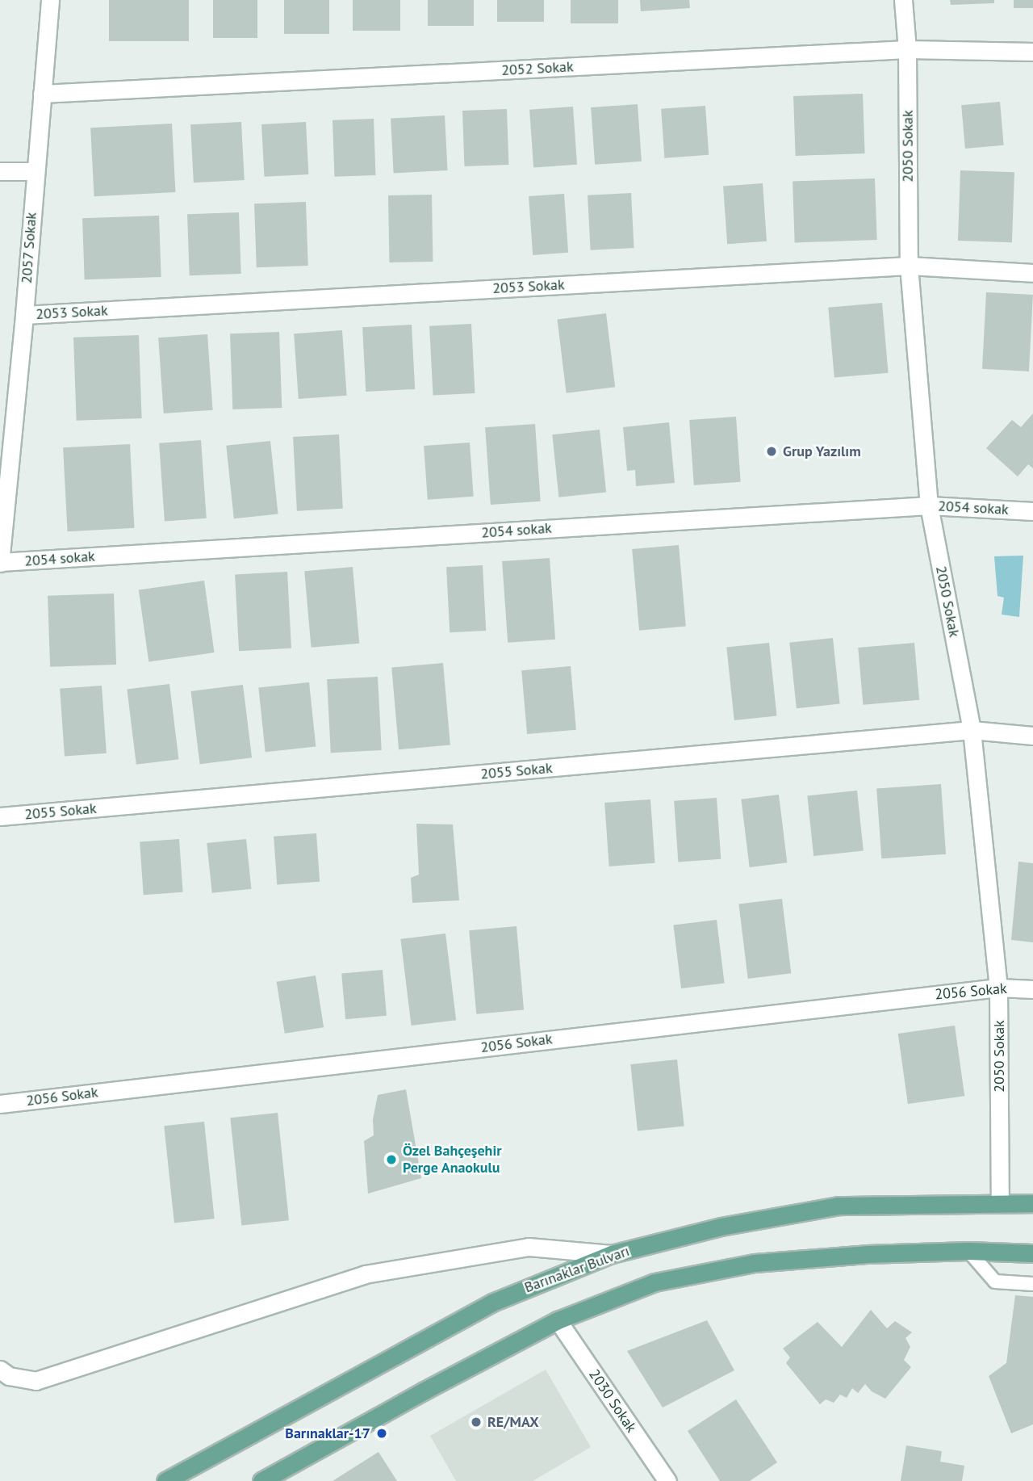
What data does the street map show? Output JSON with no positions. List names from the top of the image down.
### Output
{
  "streets": {
    "main road": ["Barınaklar Bulvarı"],
    "street": [
      "2052 Sokak",
      "2050 Sokak",
      "2057 Sokak",
      "2053 Sokak",
      "2054 sokak",
      "2055 Sokak",
      "2056 Sokak",
      "2030 Sokak"
    ]
  },
  "crossings": [
    ["2052 Sokak", "2050 Sokak"],
    ["2052 Sokak", "2057 Sokak"],
    ["2050 Sokak", "2053 Sokak"],
    ["2050 Sokak", "2054 sokak"],
    ["2050 Sokak", "2055 Sokak"],
    ["2050 Sokak", "2056 Sokak"],
    ["2050 Sokak", "Barınaklar Bulvarı"],
    ["2057 Sokak", "2053 Sokak"],
    ["2057 Sokak", "2054 sokak"]
  ],
  "places": [
    "Grup Yazılım",
    "Özel Bahçeşehir Perge Anaokulu",
    "RE/MAX",
    "Barınaklar-17"
  ]
}
